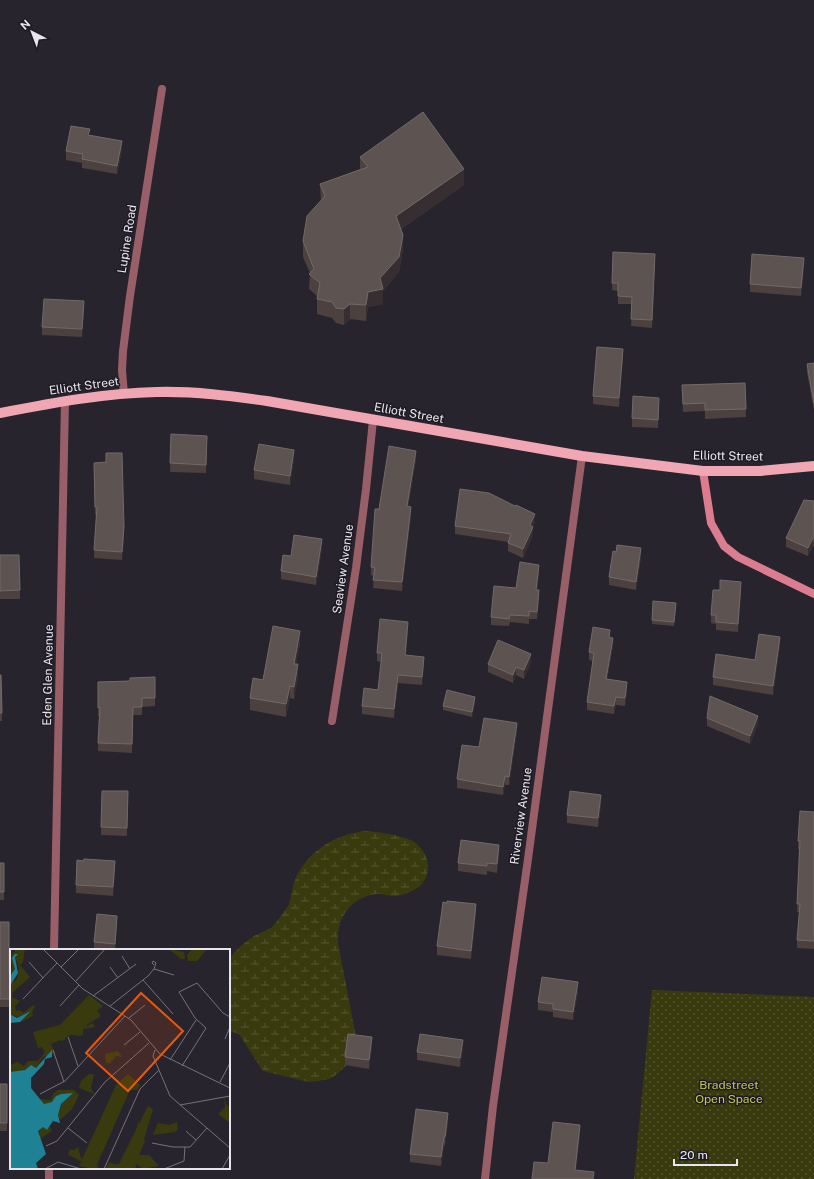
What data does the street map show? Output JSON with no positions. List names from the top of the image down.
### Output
{
  "streets": {
    "main road": ["Elliott Street"],
    "street": [
      "Lupine Road",
      "Seaview Avenue",
      "Eden Glen Avenue",
      "Riverview Avenue"
    ]
  },
  "crossings": [
    ["Lupine Road", "Elliott Street"],
    ["Elliott Street", "Seaview Avenue"],
    ["Elliott Street", "Eden Glen Avenue"],
    ["Elliott Street", "Riverview Avenue"]
  ],
  "parks": ["Bradstreet Open Space"],
  "scale_bar": "20 m",
  "north": "top left"
}
